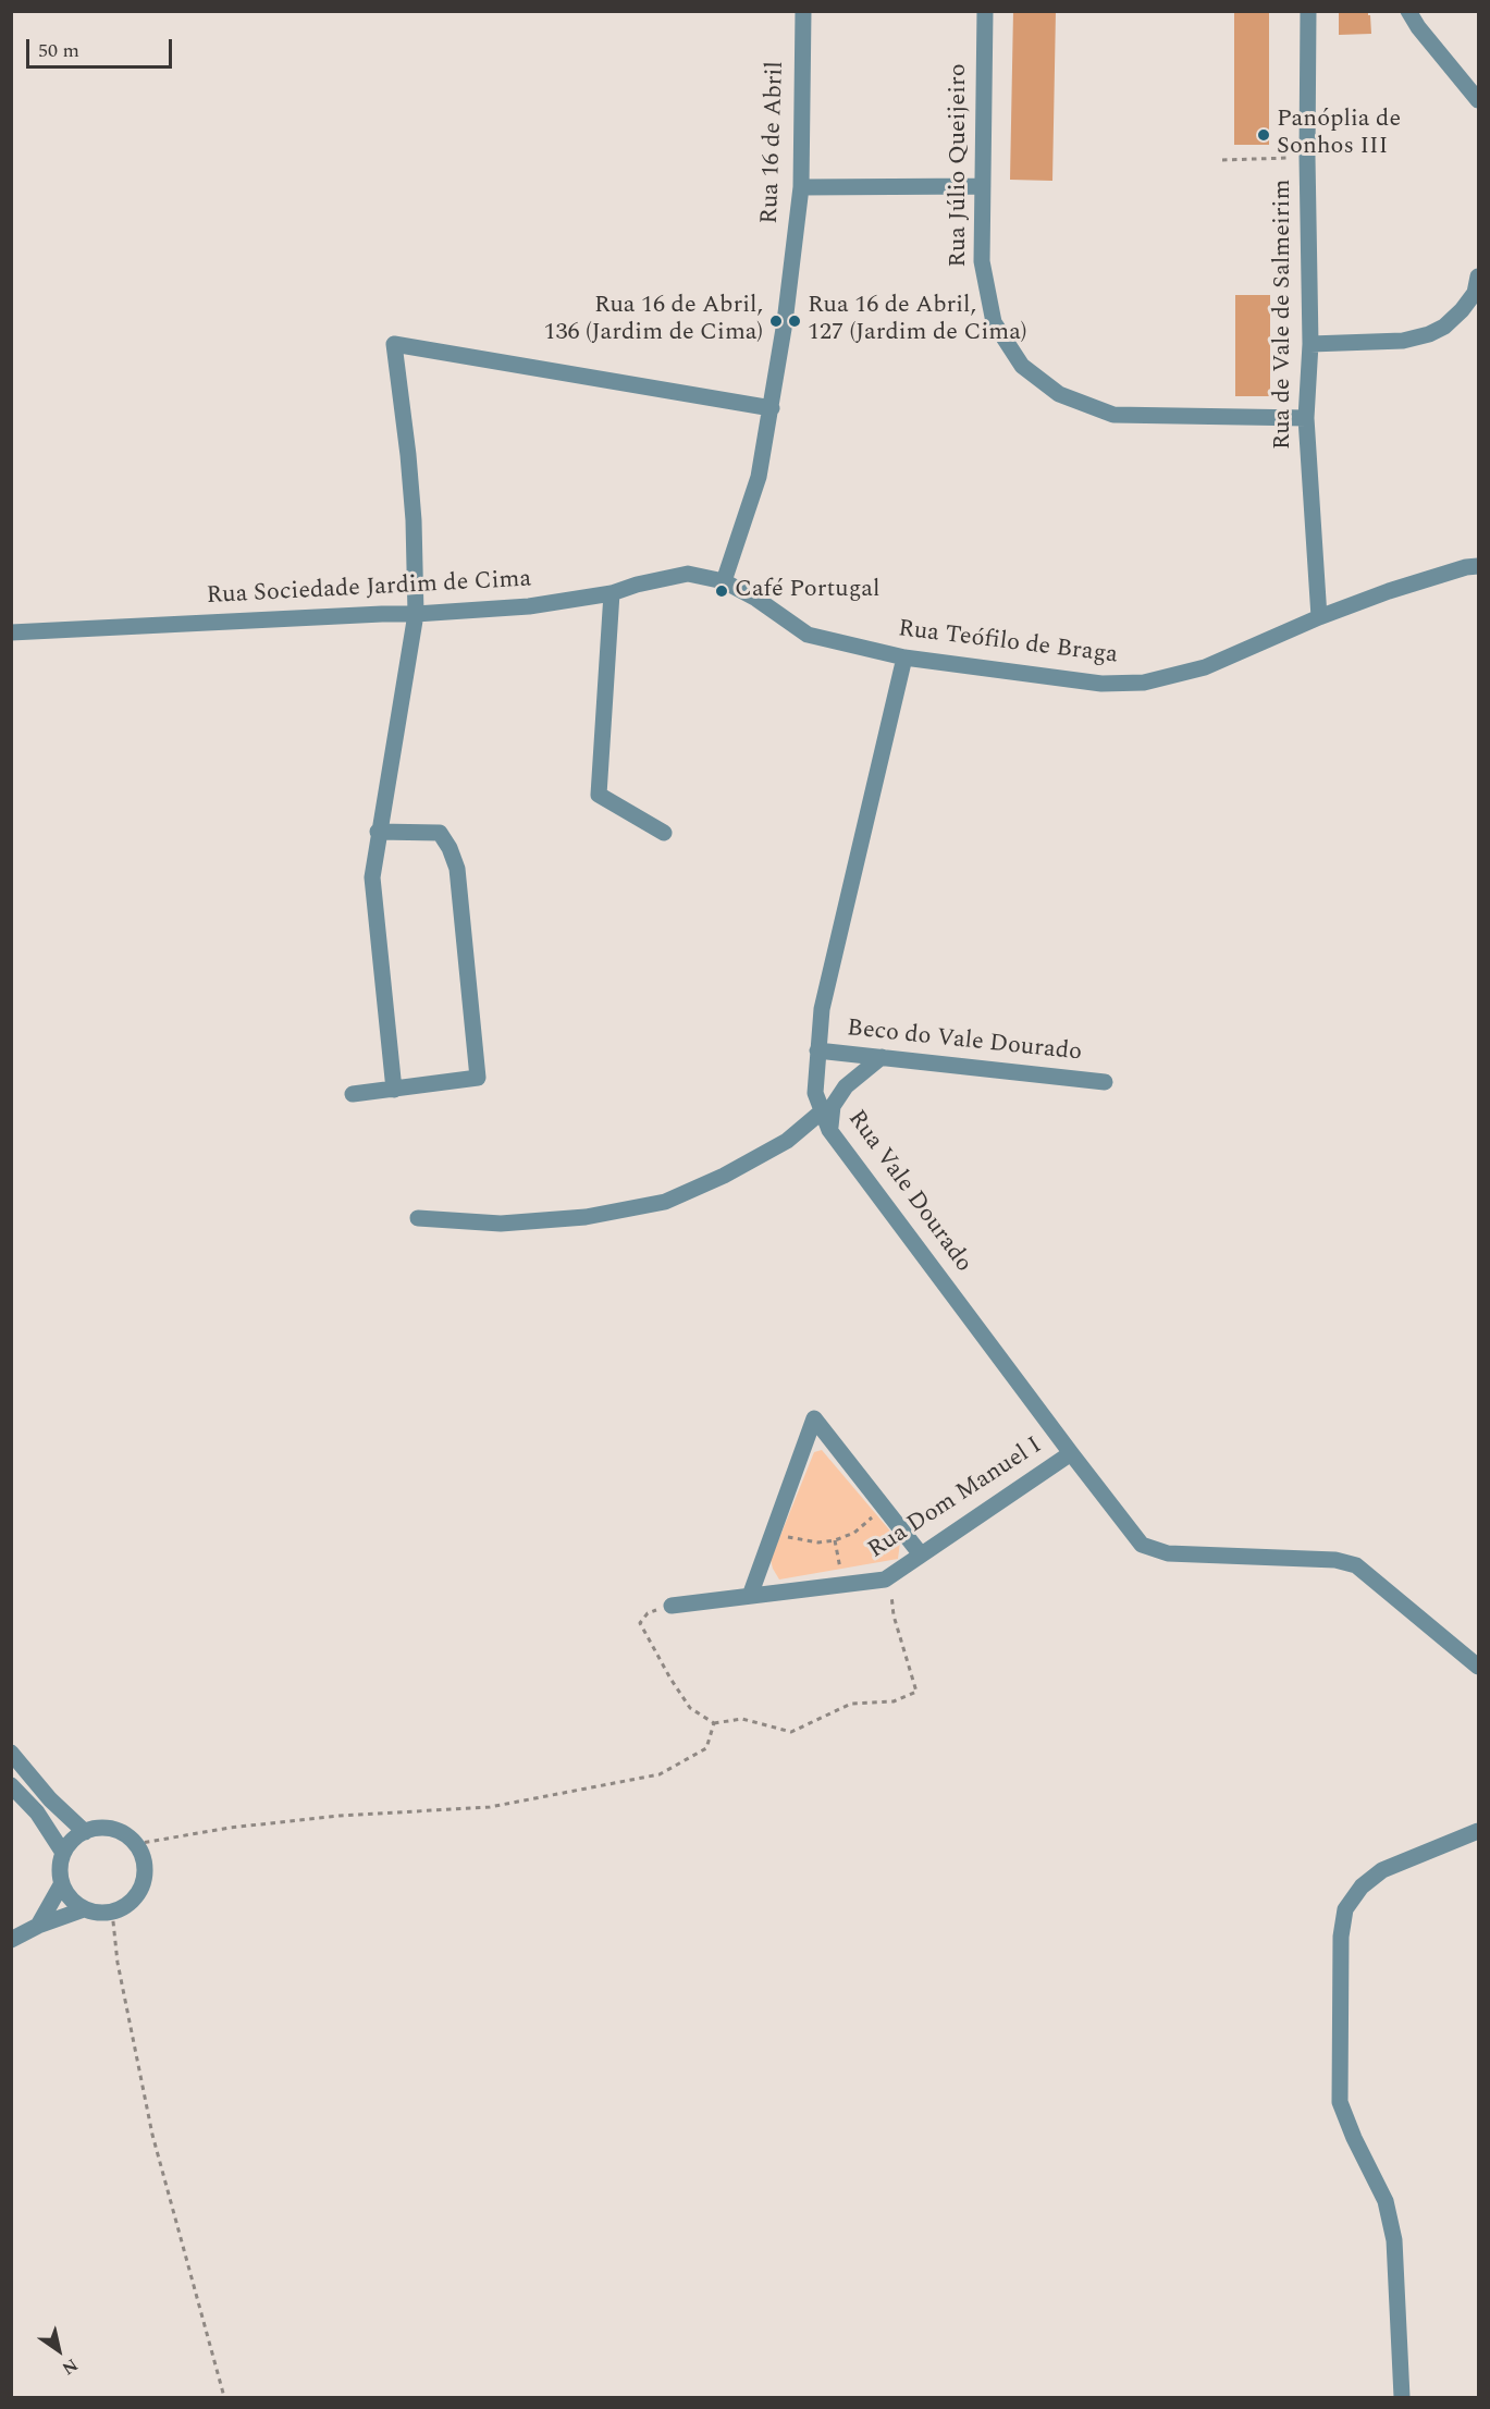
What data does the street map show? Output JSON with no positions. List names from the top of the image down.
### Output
{
  "streets": {
    "street": [
      "Rua 16 de Abril",
      "Rua Júlio Queijeiro",
      "Rua de Vale de Salmeirim",
      "Rua Sociedade Jardim de Cima",
      "Rua Teófilo de Braga",
      "Beco do Vale Dourado",
      "Rua Vale Dourado",
      "Rua Dom Manuel I"
    ]
  },
  "crossings": [
    ["Rua 16 de Abril", "Rua Sociedade Jardim de Cima"],
    ["Rua 16 de Abril", "Rua Teófilo de Braga"],
    ["Rua Júlio Queijeiro", "Rua de Vale de Salmeirim"],
    ["Rua de Vale de Salmeirim", "Rua Teófilo de Braga"],
    ["Rua Sociedade Jardim de Cima", "Rua Teófilo de Braga"],
    ["Rua Teófilo de Braga", "Rua Vale Dourado"],
    ["Beco do Vale Dourado", "Rua Vale Dourado"],
    ["Rua Vale Dourado", "Rua Dom Manuel I"]
  ],
  "places": [
    "Panóplia de Sonhos III",
    "Rua 16 de Abril, 136 (Jardim de Cima)",
    "Rua 16 de Abril, 127 (Jardim de Cima)",
    "Café Portugal"
  ],
  "scale_bar": "50 m",
  "north": "bottom right"
}
